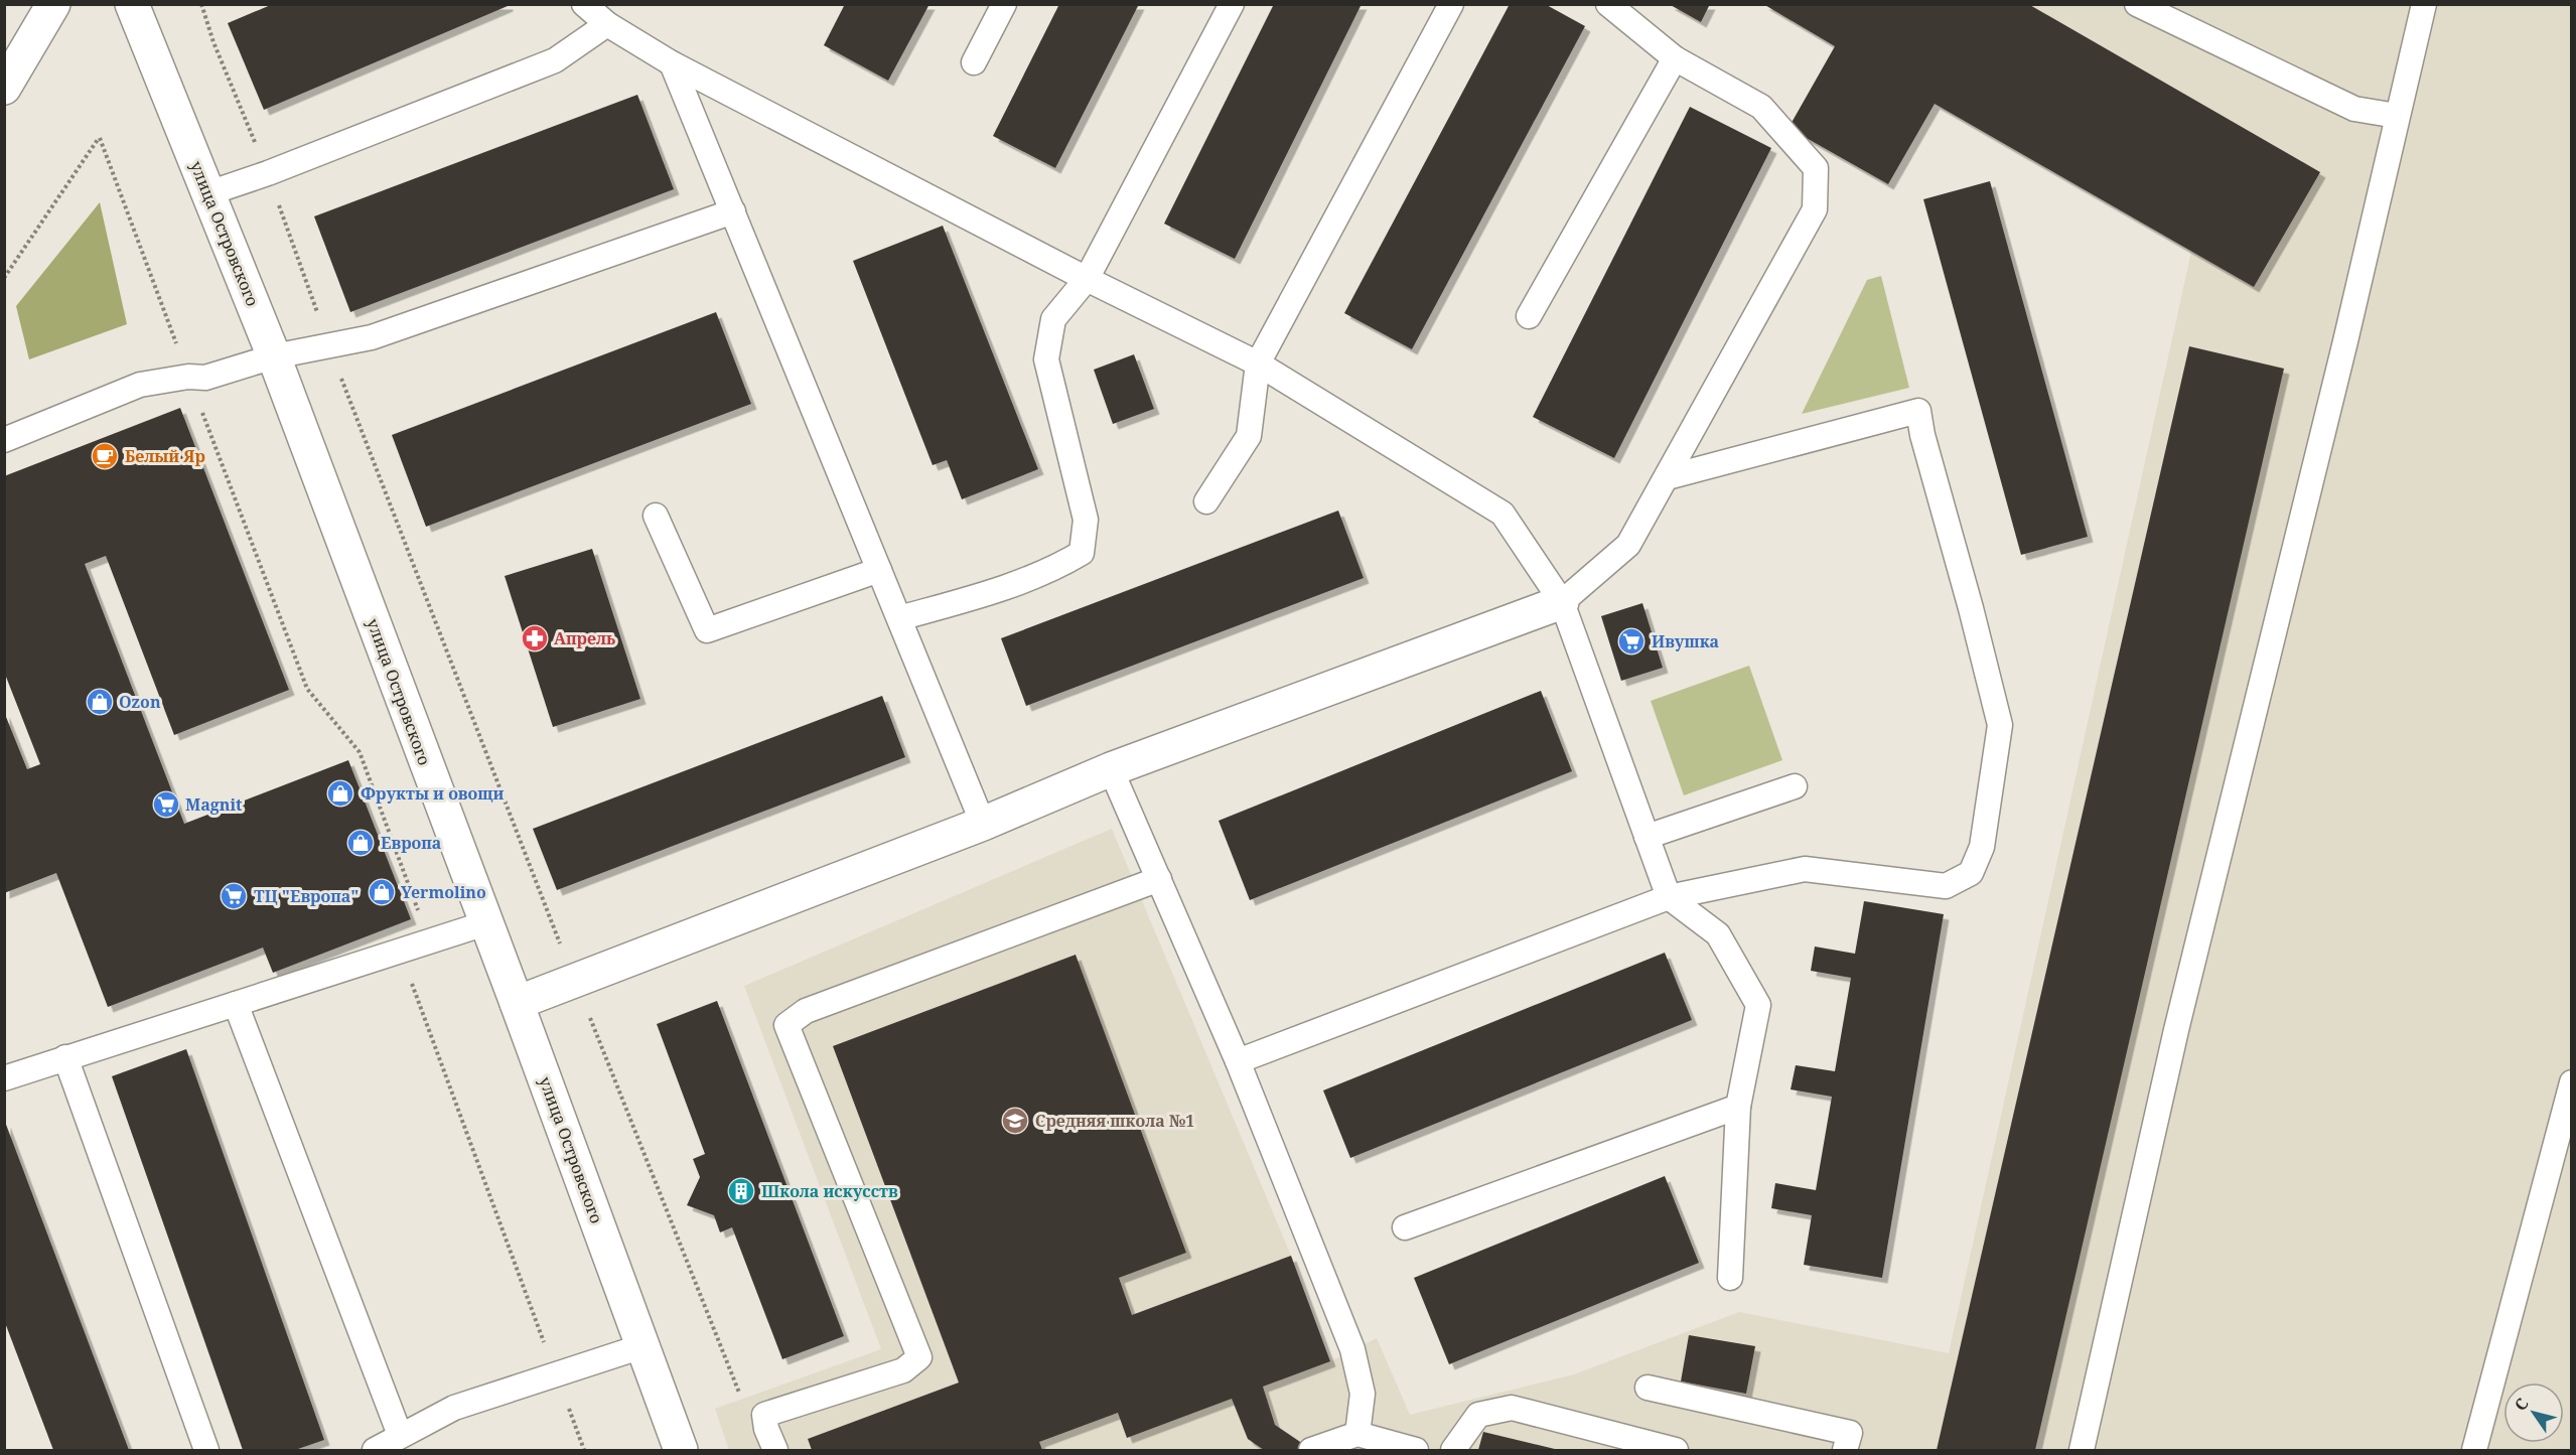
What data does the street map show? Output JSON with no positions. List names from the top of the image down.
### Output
{
  "streets": {
    "street": ["улица Островского"]
  },
  "places": {
    "cafe": ["Белый Яр"],
    "pharmacy": ["Апрель"],
    "supermarket": ["Ивушка", "Magnit", "ТЦ \"Европа\""],
    "shop": [
      "Ozon",
      "Фрукты и овощи",
      "Европа",
      "Yermolino"
    ],
    "school or university": ["Средняя школа №1"],
    "building": ["Школа искусств"]
  },
  "north": "top left"
}
